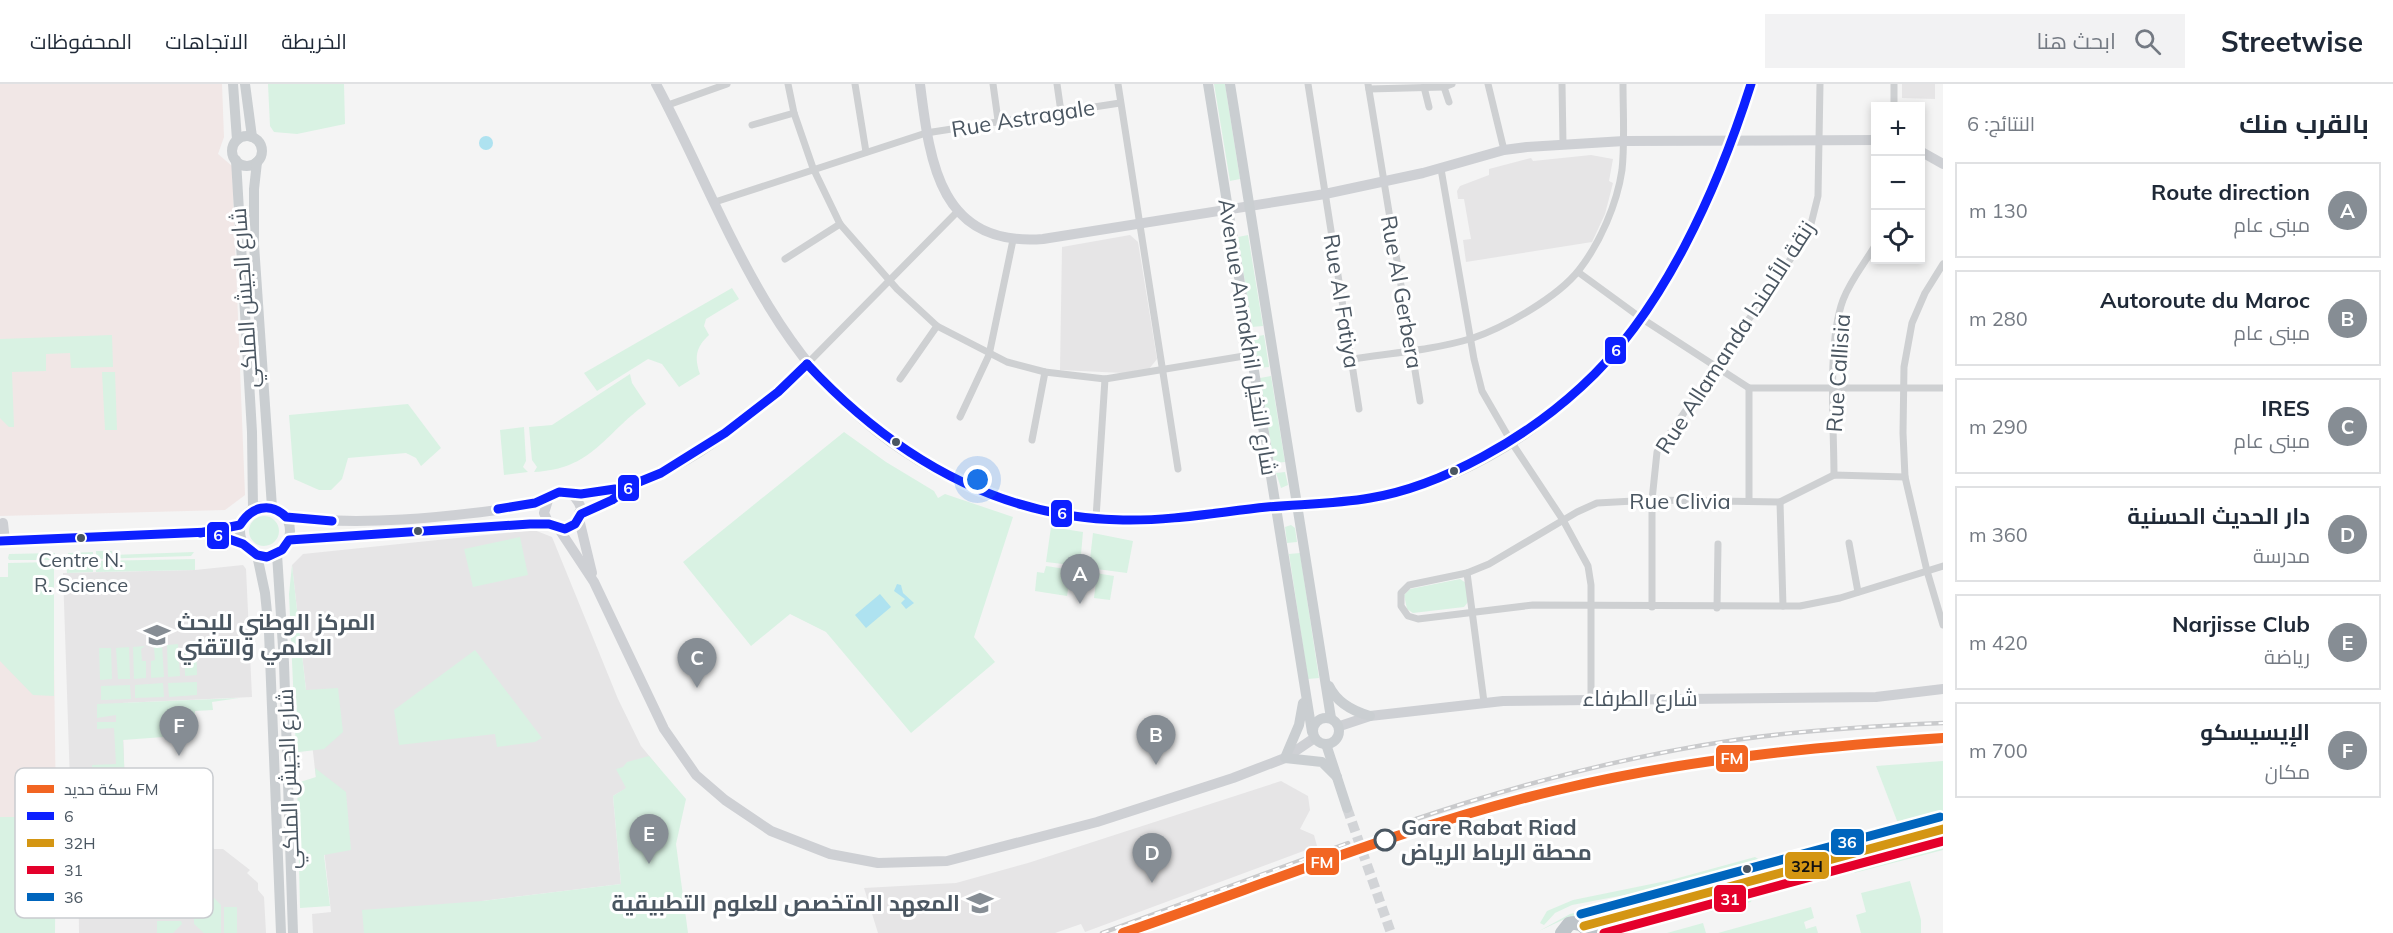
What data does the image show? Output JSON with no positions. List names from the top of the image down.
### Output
{
  "streets": {
    "main road": ["شارع الجيش الملكي", "Avenue Annakhil شارع النخيل"],
    "street": [
      "Rue Astragale",
      "Rue Al Gerbera",
      "Rue Al Fatiya",
      "Rue Allamanda زنقة الألمندا",
      "Rue Callisia",
      "Rue Clivia",
      "شارع الطرفاء"
    ]
  },
  "crossings": [
    ["Avenue Annakhil شارع النخيل", "شارع الطرفاء"],
    ["Rue Allamanda زنقة الألمندا", "Rue Clivia"],
    ["Rue Callisia", "Rue Clivia"]
  ],
  "places": {
    "other": ["Centre N. R. Science", "Gare Rabat Riad محطة الرباط الرياض"],
    "school or university": ["المركز الوطني للبحث العلمي والتقني", "المعهد المتخصص للعلوم التطبيقية"]
  },
  "lines": [
    "transit line 6",
    "rail line FM",
    "transit line 36",
    "transit line 32H",
    "transit line 31"
  ],
  "legend": [
    "سكة حديد FM",
    "6",
    "32H",
    "31",
    "36"
  ],
  "page": {
    "header": "Streetwise",
    "search": "ابحث هنا",
    "nav": ["الخريطة", "الاتجاهات", "المحفوظات"],
    "heading": ["بالقرب منك", "النتائج: 6"],
    "map_buttons": ["+", "−"],
    "list": [
      {
        "mark": "A",
        "name": "Route direction",
        "note": "مبنى عام",
        "value": "130 m"
      },
      {
        "mark": "B",
        "name": "Autoroute du Maroc",
        "note": "مبنى عام",
        "value": "280 m"
      },
      {
        "mark": "C",
        "name": "IRES",
        "note": "مبنى عام",
        "value": "290 m"
      },
      {
        "mark": "D",
        "name": "دار الحديث الحسنية",
        "note": "مدرسة",
        "value": "360 m"
      },
      {
        "mark": "E",
        "name": "Narjisse Club",
        "note": "رياضة",
        "value": "420 m"
      },
      {
        "mark": "F",
        "name": "اﻹيسيسكو",
        "note": "مكان",
        "value": "700 m"
      }
    ],
    "pins": [
      "A",
      "C",
      "F",
      "B",
      "E",
      "D"
    ]
  }
}
